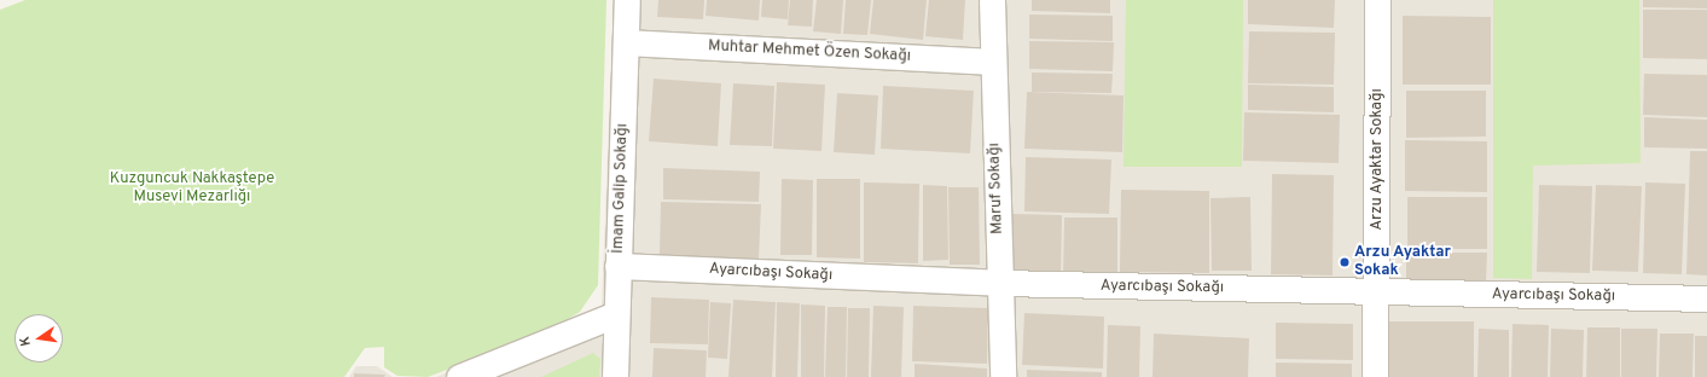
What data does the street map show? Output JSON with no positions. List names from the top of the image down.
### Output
{
  "streets": {
    "street": [
      "Muhtar Mehmet Özen Sokağı",
      "Arzu Ayaktar Sokağı",
      "İmam Galip Sokağı",
      "Maruf Sokağı",
      "Ayarcıbaşı Sokağı"
    ]
  },
  "crossings": [
    ["Muhtar Mehmet Özen Sokağı", "İmam Galip Sokağı"],
    ["Muhtar Mehmet Özen Sokağı", "Maruf Sokağı"],
    ["Arzu Ayaktar Sokağı", "Ayarcıbaşı Sokağı"],
    ["İmam Galip Sokağı", "Ayarcıbaşı Sokağı"],
    ["Maruf Sokağı", "Ayarcıbaşı Sokağı"]
  ],
  "parks": ["Kuzguncuk Nakkaştepe Musevi Mezarlığı"],
  "places": ["Arzu Ayaktar Sokak"],
  "north": "left"
}
